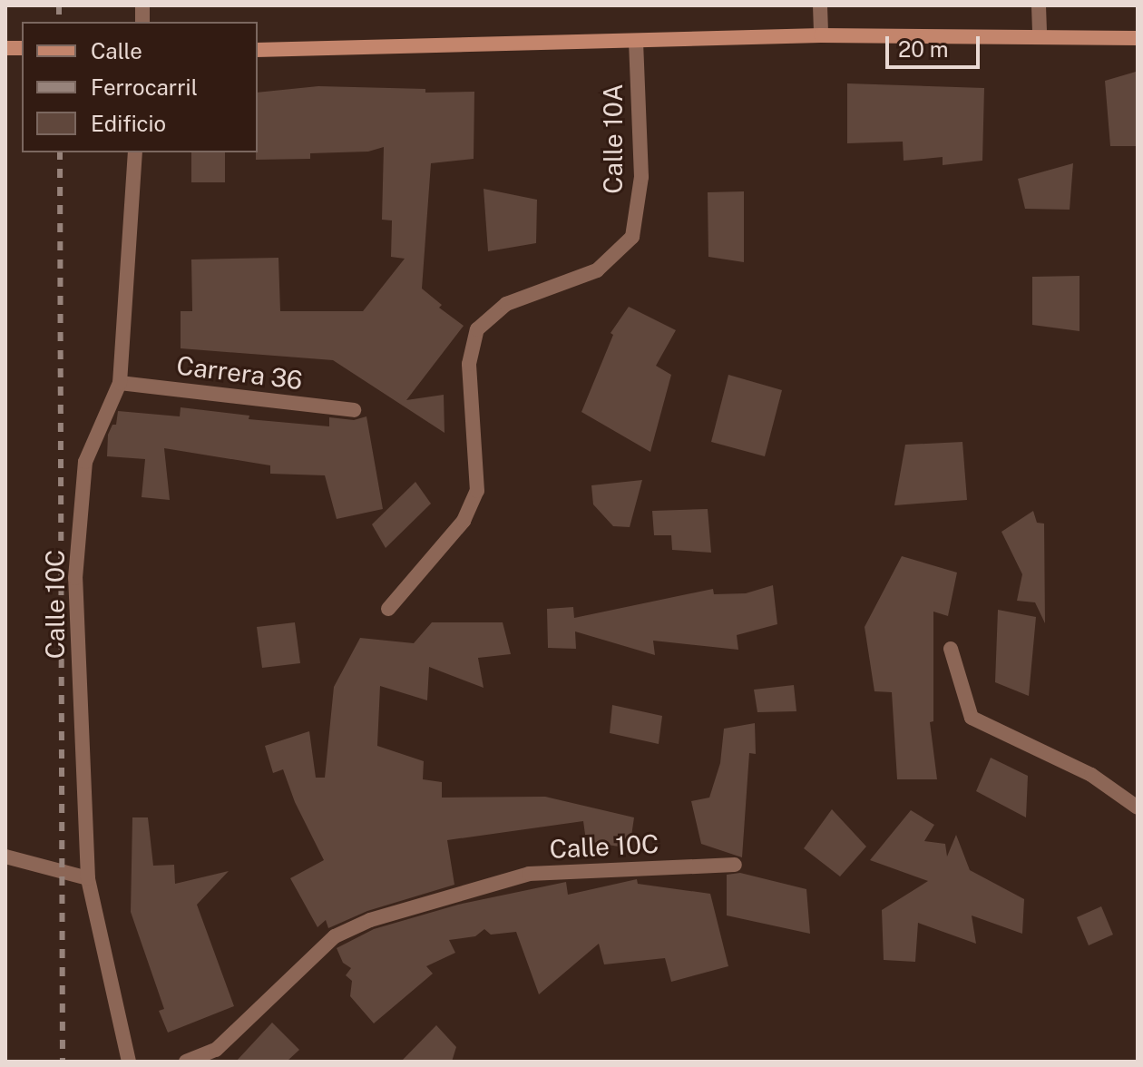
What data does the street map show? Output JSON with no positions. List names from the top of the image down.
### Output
{
  "streets": {
    "street": ["Calle 10A", "Carrera 36", "Calle 10C"]
  },
  "crossings": [
    ["Carrera 36", "Calle 10C"]
  ],
  "legend": ["Calle", "Ferrocarril", "Edificio"],
  "scale_bar": "20 m"
}
